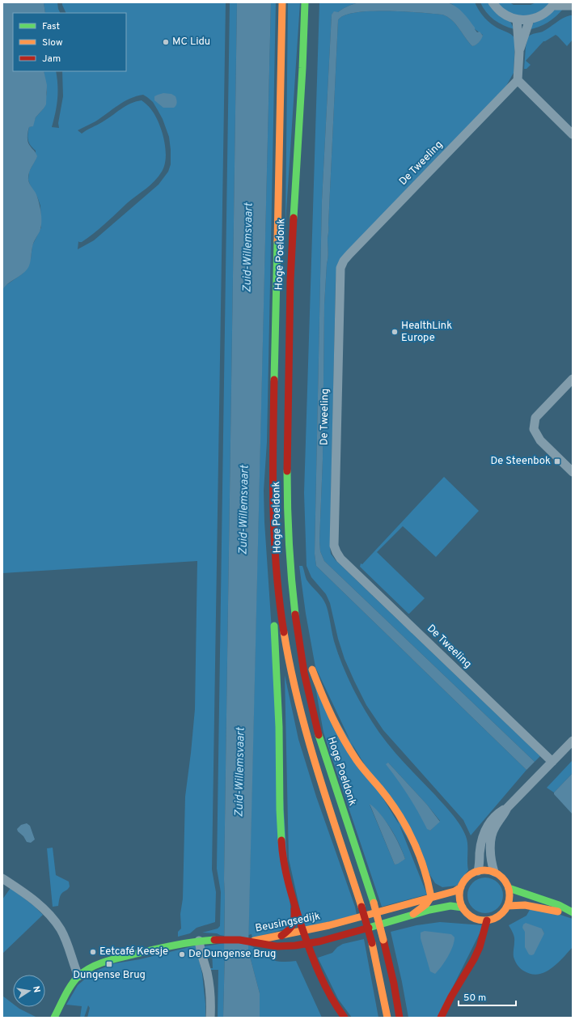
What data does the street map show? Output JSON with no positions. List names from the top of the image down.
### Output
{
  "streets": {
    "main road": ["Hoge Poeldonk", "Beusingsedijk"],
    "street": ["De Tweeling"]
  },
  "water": ["Zuid-Willemsvaart"],
  "places": {
    "other": [
      "MC Lidu",
      "HealthLink Europe",
      "Eetcafé Keesje",
      "De Dungense Brug"
    ],
    "transit": ["De Steenbok", "Dungense Brug"]
  },
  "legend": ["Fast", "Slow", "Jam"],
  "scale_bar": "50 m",
  "north": "right"
}
